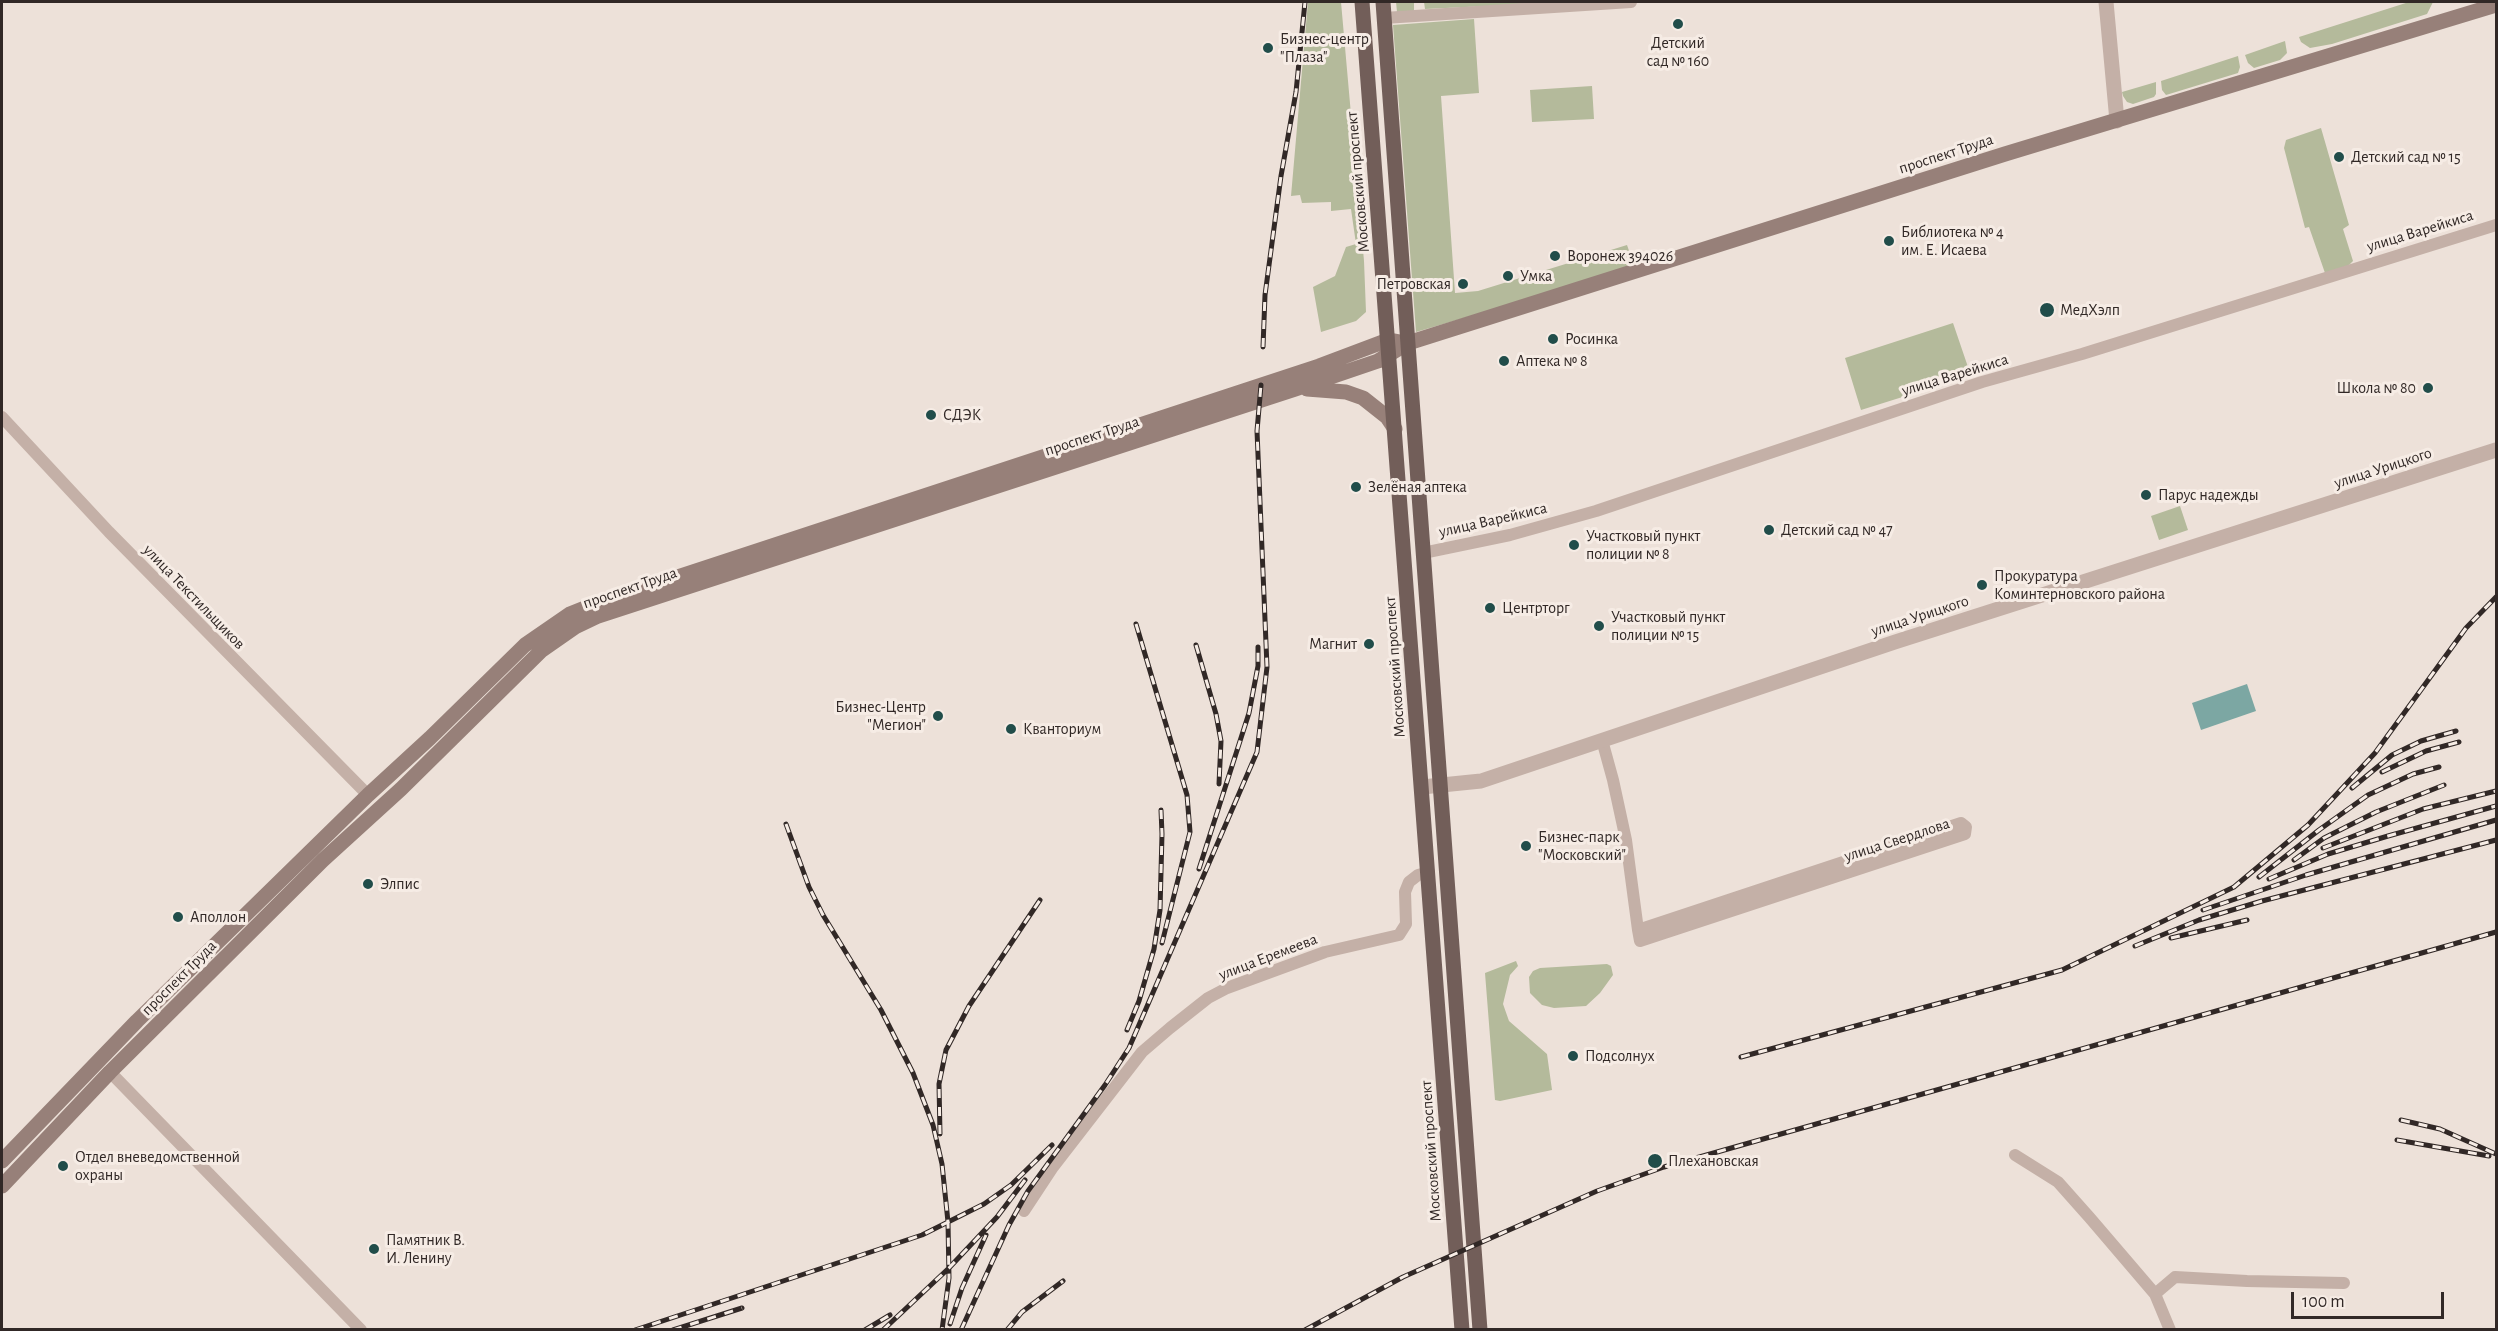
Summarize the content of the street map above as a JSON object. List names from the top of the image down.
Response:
{
  "streets": {
    "main road": ["проспект Труда", "Московский проспект"],
    "street": [
      "улица Варейкиса",
      "улица Урицкого",
      "улица Текстильщиков",
      "улица Свердлова",
      "улица Еремеева"
    ]
  },
  "crossings": [
    ["проспект Труда", "Московский проспект"],
    ["проспект Труда", "улица Текстильщиков"],
    ["Московский проспект", "улица Урицкого"],
    ["Московский проспект", "улица Еремеева"]
  ],
  "places": [
    "Детский сад № 160",
    "Бизнес-центр \"Плаза\"",
    "Детский сад № 15",
    "Библиотека № 4 им. Е. Исаева",
    "Воронеж 394026",
    "Умка",
    "Петровская",
    "МедХэлп",
    "Росинка",
    "Аптека № 8",
    "Школа № 80",
    "СДЭК",
    "Зелёная аптека",
    "Парус надежды",
    "Детский сад № 47",
    "Участковый пункт полиции № 8",
    "Прокуратура Коминтерновского района",
    "Центрторг",
    "Участковый пункт полиции № 15",
    "Магнит",
    "Бизнес-Центр \"Мегион\"",
    "Кванториум",
    "Бизнес-парк \"Московский\"",
    "Элпис",
    "Аполлон",
    "Подсолнух",
    "Плехановская",
    "Отдел вневедомственной охраны",
    "Памятник В. И. Ленину"
  ],
  "scale_bar": "100 m"
}
